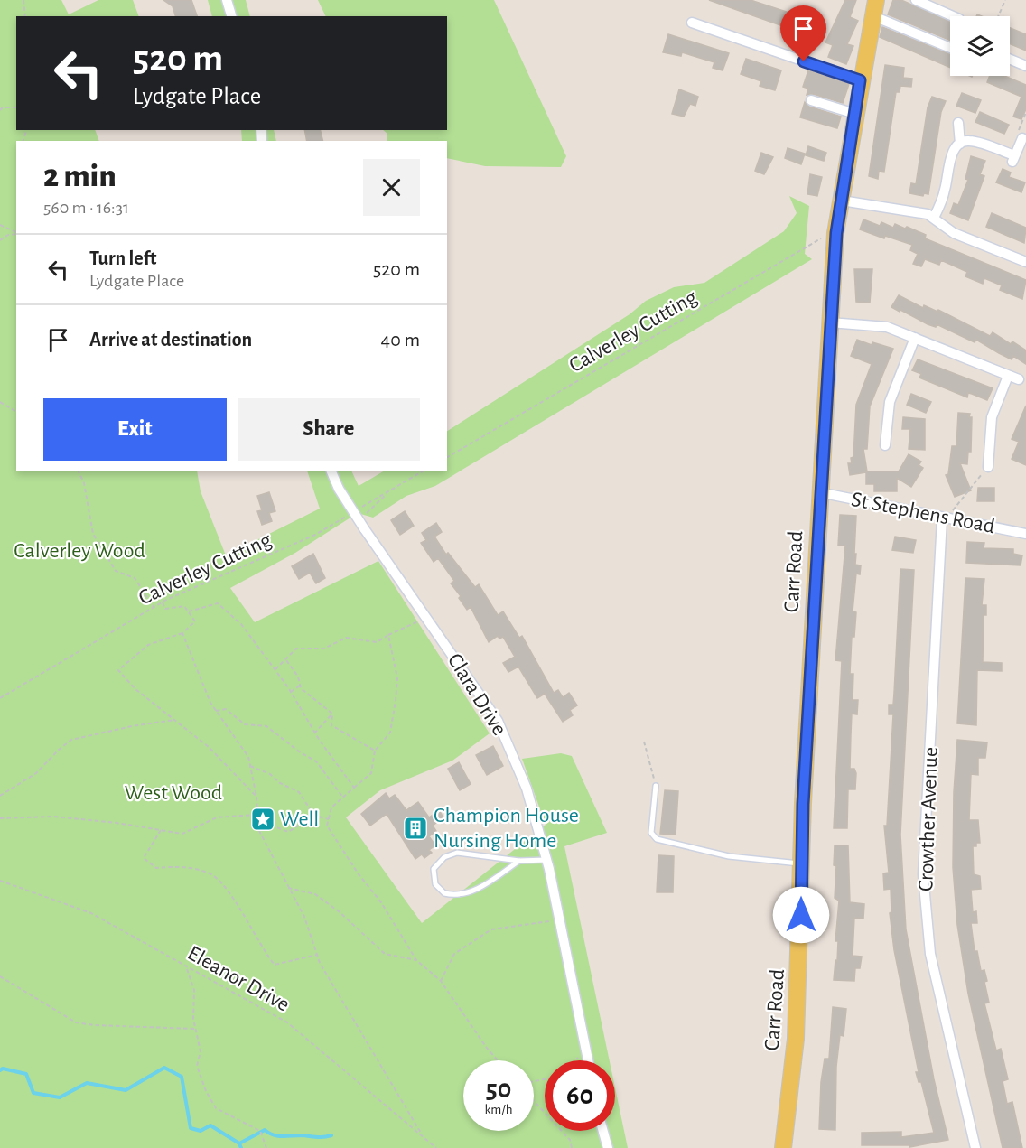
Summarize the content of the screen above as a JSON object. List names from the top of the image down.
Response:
{
  "streets": {
    "main road": ["Carr Road"],
    "street": ["St Stephens Road", "Clara Drive", "Crowther Avenue"],
    "path": ["Calverley Cutting", "Eleanor Drive"]
  },
  "crossings": [
    ["Calverley Cutting", "Carr Road"],
    ["St Stephens Road", "Carr Road"],
    ["St Stephens Road", "Crowther Avenue"]
  ],
  "parks": ["Calverley Wood", "West Wood"],
  "places": {
    "place": ["Well"],
    "building": ["Champion House Nursing Home"]
  },
  "page": {
    "turn": ["520 m", "Lydgate Place"],
    "heading": ["2 min", "560 m · 16:31"],
    "list": [
      {
        "name": "Turn left",
        "note": "Lydgate Place",
        "value": "520 m"
      },
      {
        "name": "Arrive at destination",
        "value": "40 m"
      }
    ],
    "buttons": ["Exit", "Share"],
    "speed": "50 km/h",
    "limit": "60"
  }
}
